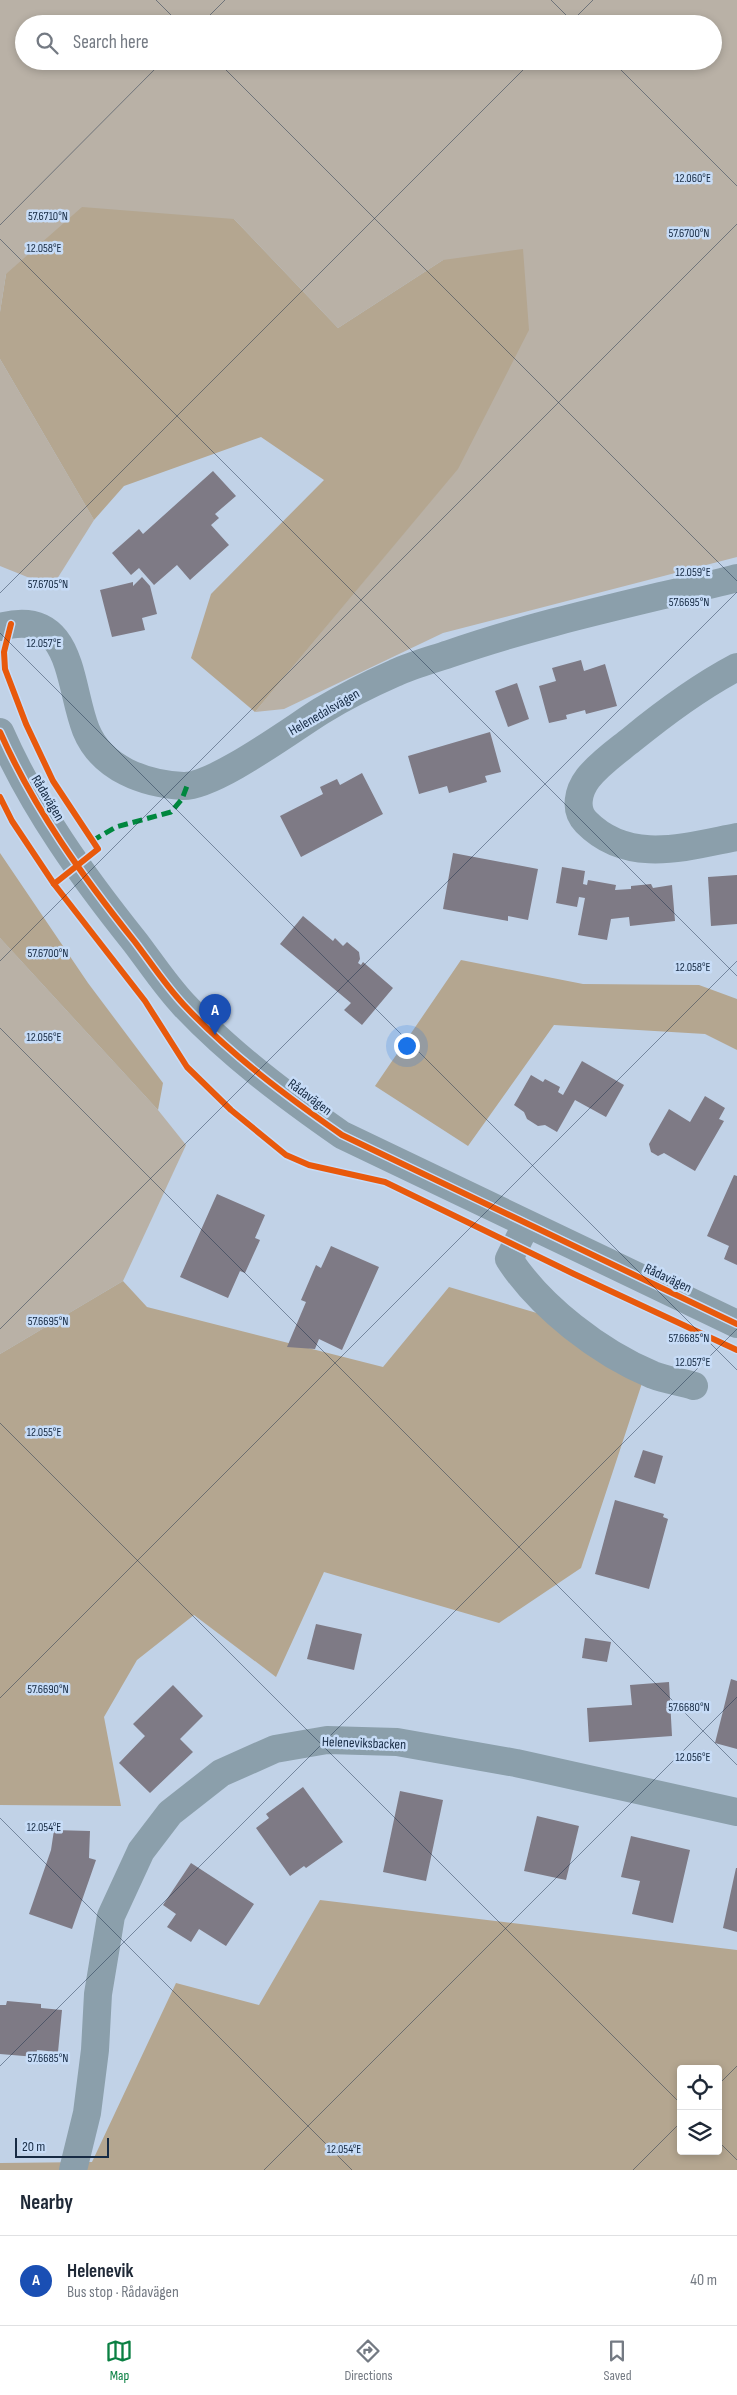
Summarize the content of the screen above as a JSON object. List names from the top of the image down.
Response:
{
  "streets": {
    "street": ["Helenedalsvägen", "Rådavägen", "Heleneviksbacken"]
  },
  "scale_bar": "20 m",
  "page": {
    "search": "Search here",
    "pins": "A",
    "scale": "20 m",
    "heading": "Nearby",
    "list": [
      {
        "mark": "A",
        "name": "Helenevik",
        "note": "Bus stop · Rådavägen",
        "value": "40 m"
      }
    ],
    "nav": ["Map", "Directions", "Saved"]
  },
  "coordinates": [
    "12.060°E",
    "57.6710°N",
    "57.6700°N",
    "12.058°E",
    "12.059°E",
    "57.6705°N",
    "57.6695°N",
    "12.057°E",
    "12.056°E",
    "57.6685°N",
    "12.055°E",
    "57.6690°N",
    "57.6680°N",
    "12.054°E"
  ]
}
